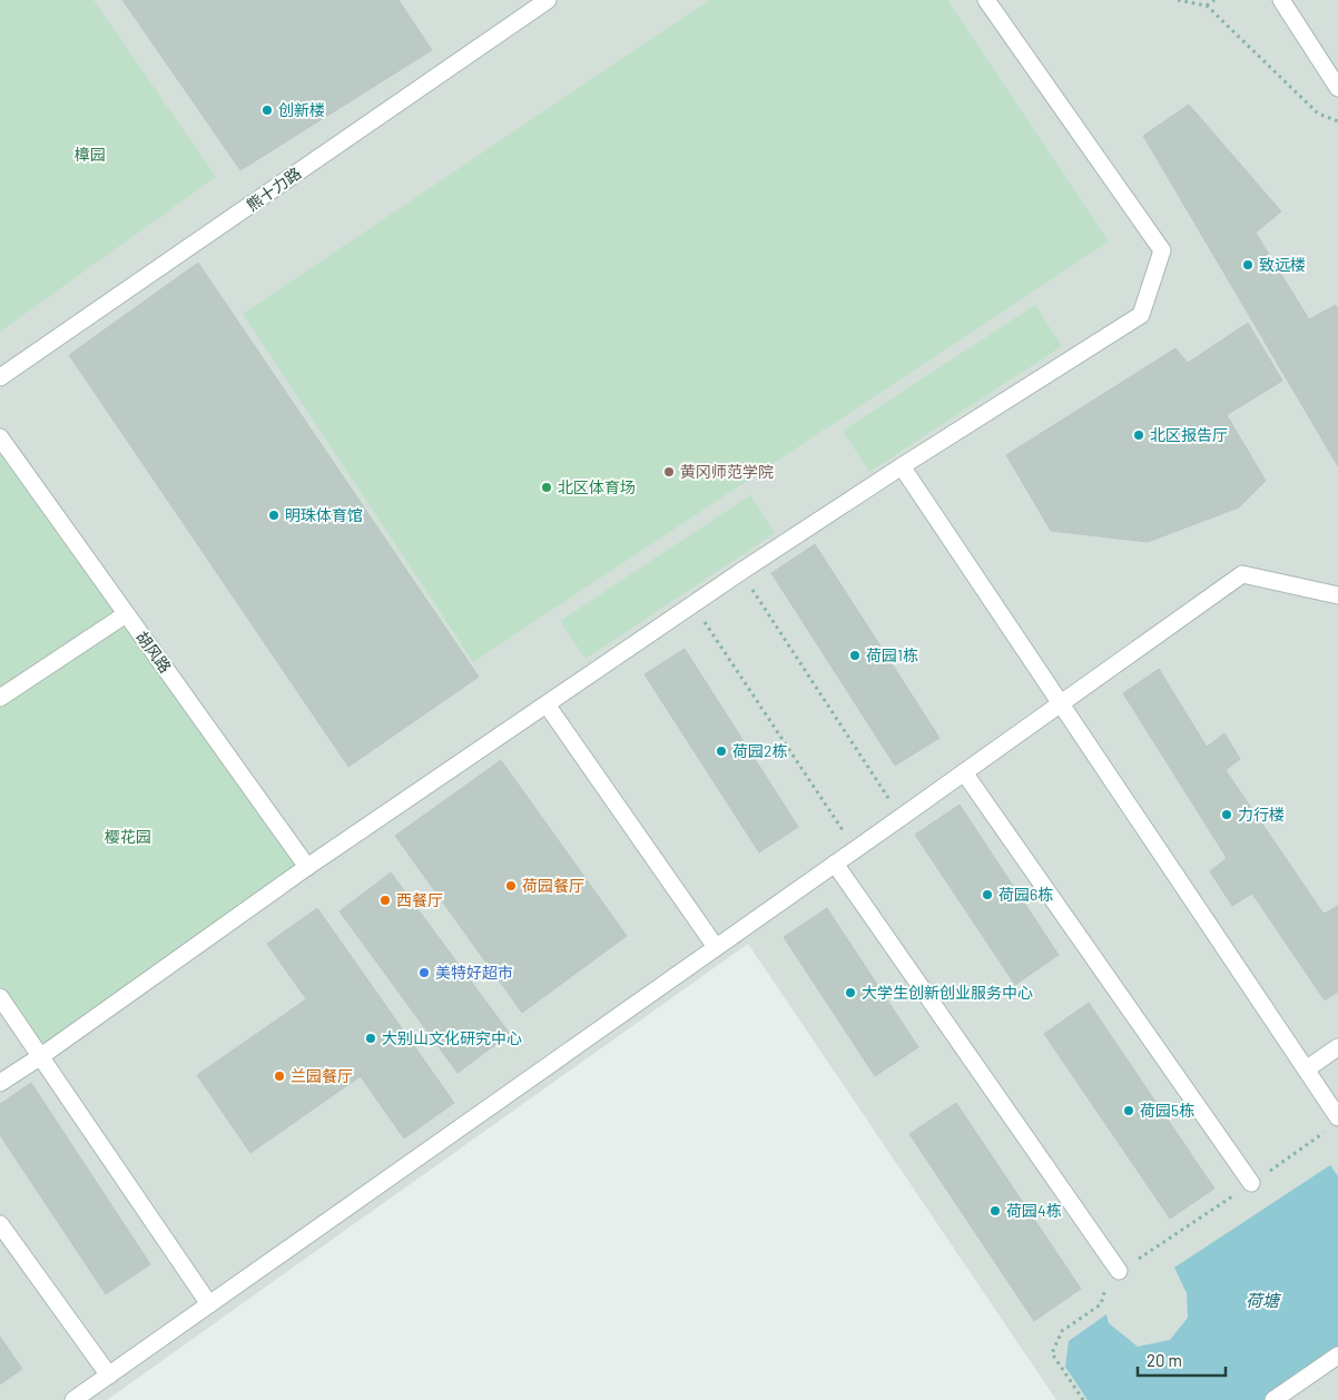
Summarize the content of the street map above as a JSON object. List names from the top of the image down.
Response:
{
  "streets": {
    "street": ["熊十力路", "胡风路"]
  },
  "water": ["荷塘"],
  "parks": ["樟园", "樱花园"],
  "places": [
    "创新楼",
    "致远楼",
    "北区报告厅",
    "黄冈师范学院",
    "北区体育场",
    "明珠体育馆",
    "荷园1栋",
    "荷园2栋",
    "力行楼",
    "荷园餐厅",
    "荷园6栋",
    "西餐厅",
    "美特好超市",
    "大学生创新创业服务中心",
    "大别山文化研究中心",
    "兰园餐厅",
    "荷园5栋",
    "荷园4栋"
  ],
  "scale_bar": "20 m"
}
